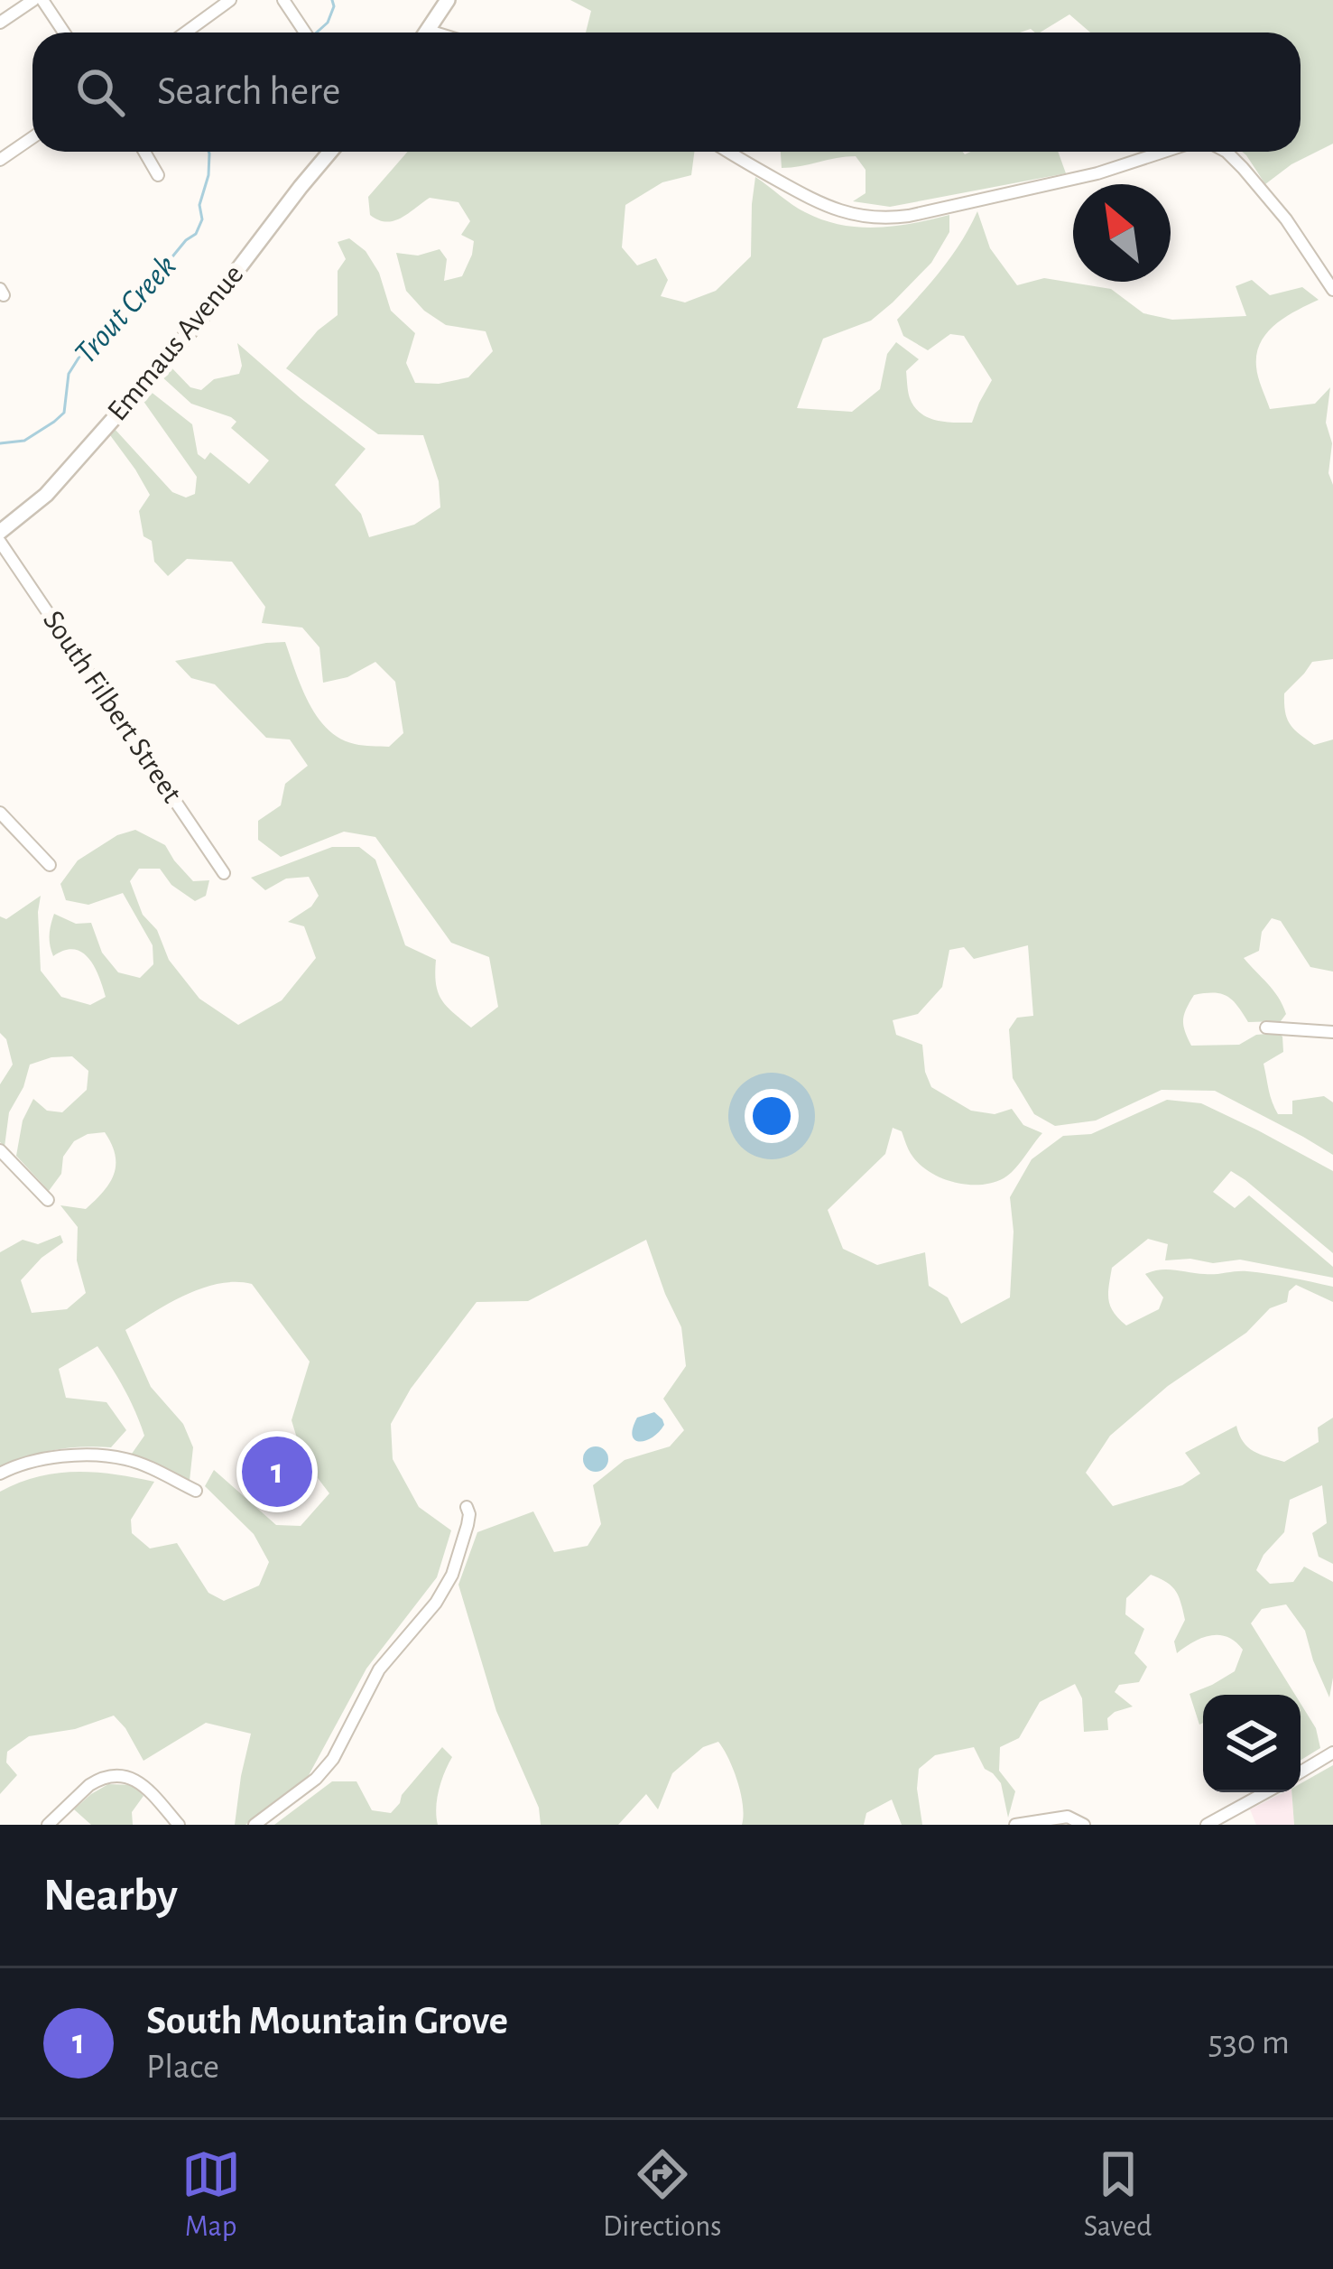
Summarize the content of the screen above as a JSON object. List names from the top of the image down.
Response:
{
  "streets": {
    "main road": ["Emmaus Avenue"],
    "street": ["South Filbert Street"]
  },
  "water": ["Trout Creek"],
  "north": "top left",
  "page": {
    "search": "Search here",
    "pins": "1",
    "heading": "Nearby",
    "list": [
      {
        "mark": "1",
        "name": "South Mountain Grove",
        "note": "Place",
        "value": "530 m"
      }
    ],
    "nav": ["Map", "Directions", "Saved"]
  }
}
